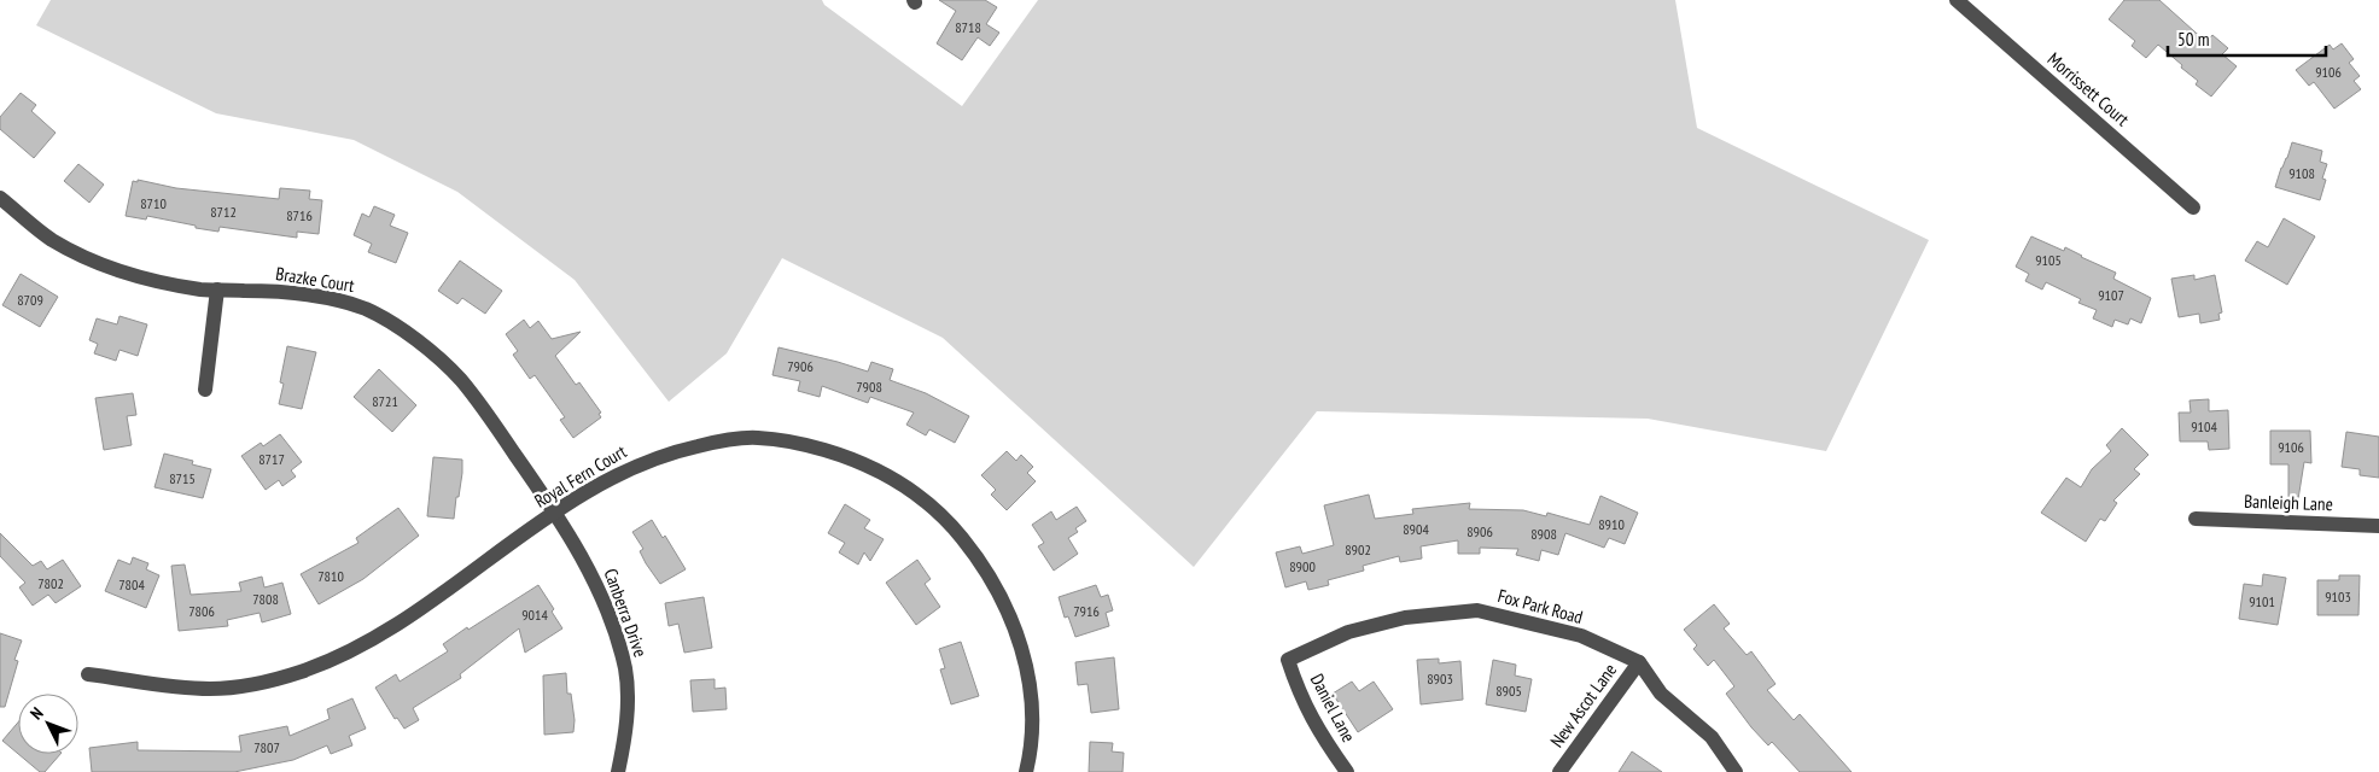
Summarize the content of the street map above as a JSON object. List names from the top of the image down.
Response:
{
  "streets": {
    "street": [
      "Morrissett Court",
      "Brazke Court",
      "Royal Fern Court",
      "Banleigh Lane",
      "Fox Park Road",
      "Canberra Drive",
      "New Ascot Lane",
      "Daniel Lane"
    ]
  },
  "crossings": [
    ["Brazke Court", "Royal Fern Court"],
    ["Brazke Court", "Canberra Drive"],
    ["Royal Fern Court", "Canberra Drive"],
    ["Fox Park Road", "New Ascot Lane"],
    ["Fox Park Road", "Daniel Lane"]
  ],
  "house_numbers": [
    "8718",
    "9106",
    "9108",
    "8710",
    "8712",
    "8716",
    "9105",
    "9107",
    "8709",
    "7906",
    "7908",
    "8721",
    "9104",
    "9106",
    "8717",
    "8715",
    "8910",
    "8904",
    "8906",
    "8908",
    "8902",
    "8900",
    "7810",
    "7802",
    "7804",
    "9103",
    "7808",
    "9101",
    "7806",
    "7916",
    "9014",
    "8903",
    "8905",
    "7807"
  ],
  "scale_bar": "50 m",
  "north": "top left"
}
